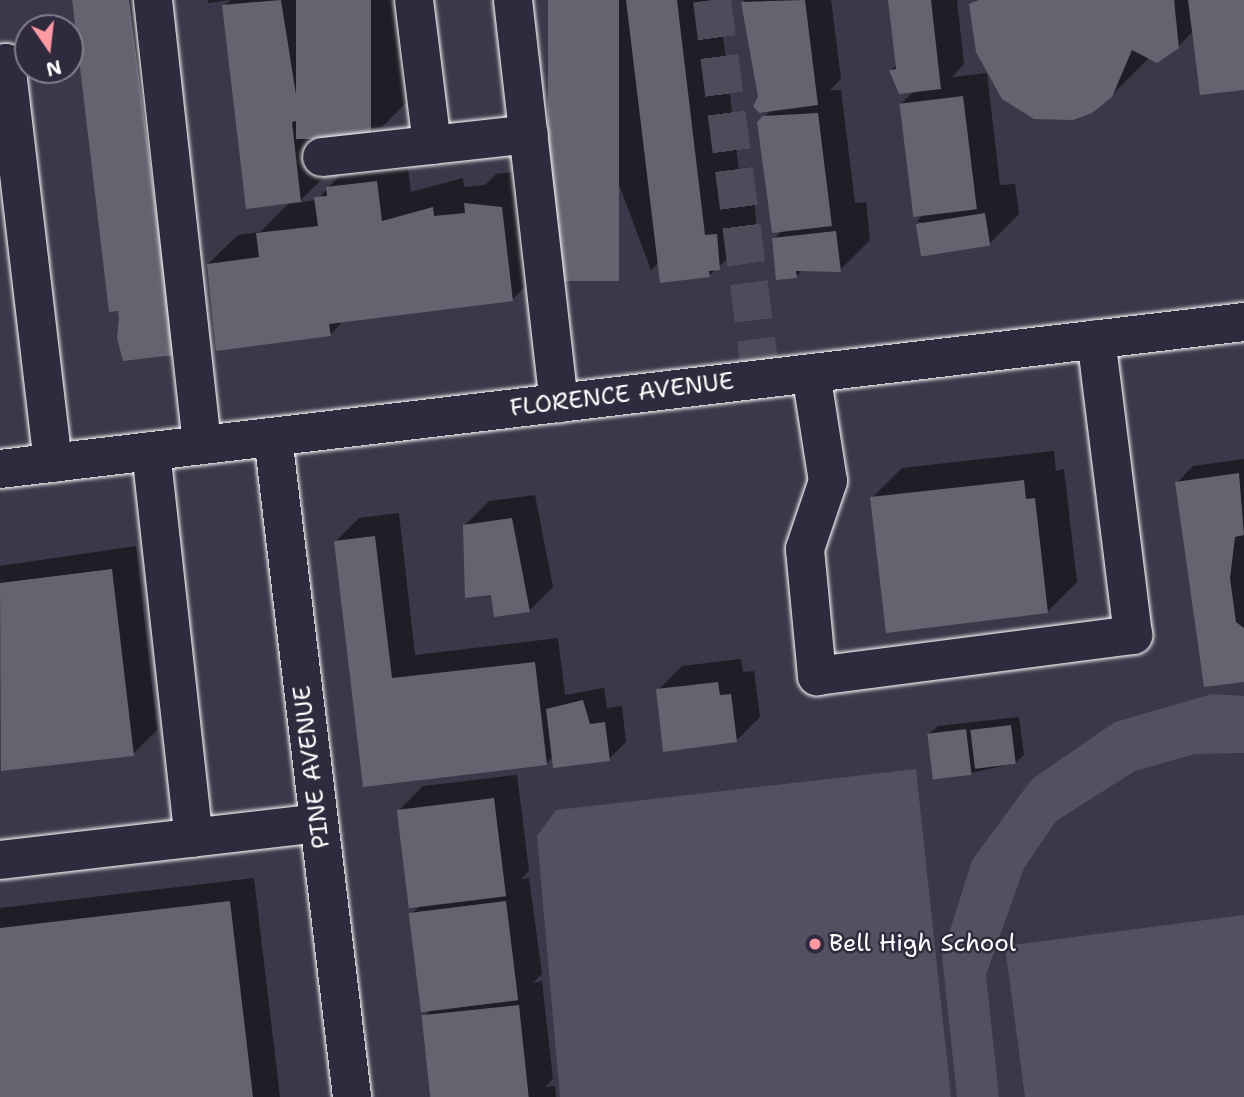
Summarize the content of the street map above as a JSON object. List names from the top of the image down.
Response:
{
  "streets": {
    "main road": ["FLORENCE AVENUE", "PINE AVENUE"]
  },
  "crossings": [
    ["FLORENCE AVENUE", "PINE AVENUE"]
  ],
  "places": ["Bell High School"],
  "north": "bottom"
}
